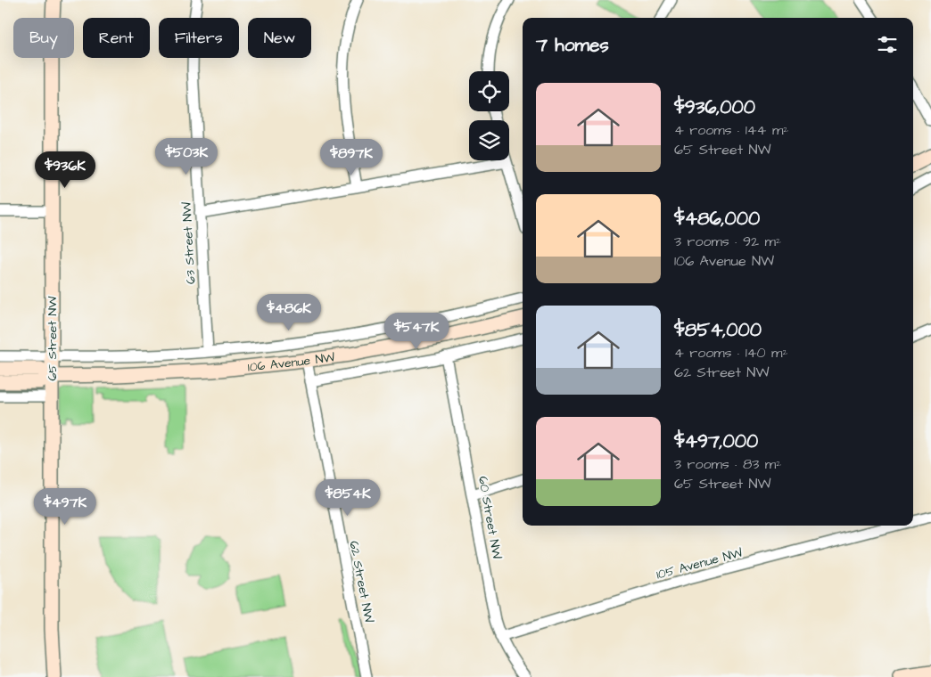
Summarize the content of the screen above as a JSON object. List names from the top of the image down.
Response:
{
  "streets": {
    "street": [
      "63 Street NW",
      "65 Street NW",
      "106 Avenue NW",
      "60 Street NW",
      "105 Avenue NW",
      "62 Street NW"
    ]
  },
  "crossings": [
    ["63 Street NW", "106 Avenue NW"],
    ["65 Street NW", "106 Avenue NW"],
    ["106 Avenue NW", "60 Street NW"],
    ["106 Avenue NW", "62 Street NW"],
    ["60 Street NW", "105 Avenue NW"]
  ],
  "page": {
    "chip": [
      "Buy",
      "Rent",
      "Filters",
      "New"
    ],
    "heading": "7 homes",
    "list": [
      {
        "name": "$936,000",
        "note": "4 rooms · 144 m² · 65 Street NW"
      },
      {
        "name": "$486,000",
        "note": "3 rooms · 92 m² · 106 Avenue NW"
      },
      {
        "name": "$854,000",
        "note": "4 rooms · 140 m² · 62 Street NW"
      },
      {
        "name": "$497,000",
        "note": "3 rooms · 83 m² · 65 Street NW"
      }
    ],
    "price": [
      "$503K",
      "$897K",
      "$936K",
      "$486K",
      "$547K",
      "$854K",
      "$497K"
    ]
  }
}
